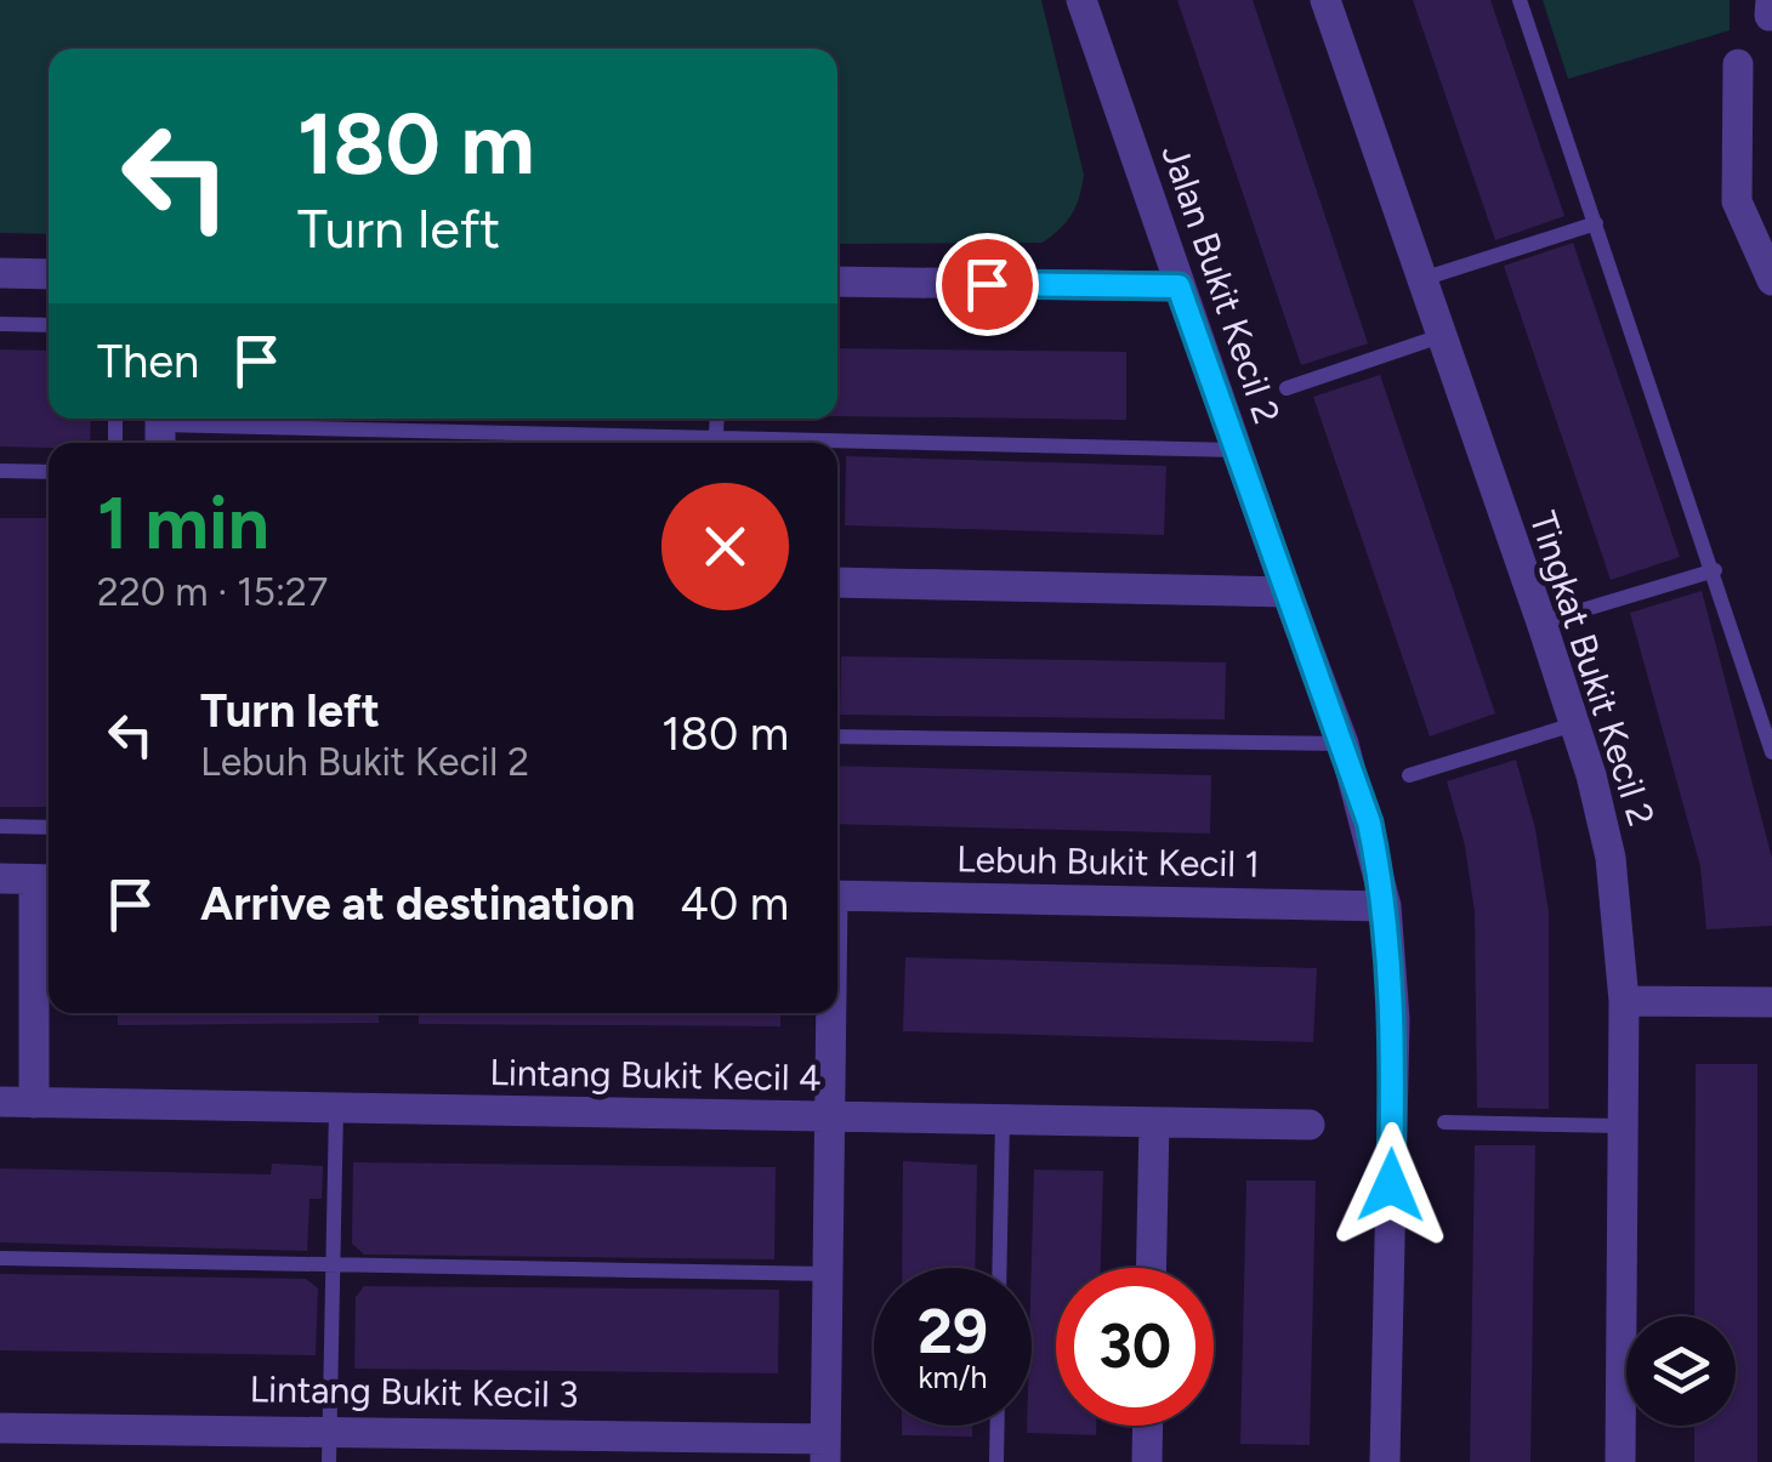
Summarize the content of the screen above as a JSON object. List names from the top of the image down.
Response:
{
  "streets": {
    "street": [
      "Jalan Bukit Kecil 2",
      "Tingkat Bukit Kecil 2",
      "Lebuh Bukit Kecil 1",
      "Lintang Bukit Kecil 4",
      "Lintang Bukit Kecil 3"
    ]
  },
  "crossings": [
    ["Jalan Bukit Kecil 2", "Lebuh Bukit Kecil 1"]
  ],
  "page": {
    "turn": ["180 m", "Turn left"],
    "then": "Then",
    "heading": ["1 min", "220 m · 15:27"],
    "list": [
      {
        "name": "Turn left",
        "note": "Lebuh Bukit Kecil 2",
        "value": "180 m"
      },
      {
        "name": "Arrive at destination",
        "value": "40 m"
      }
    ],
    "speed": "29 km/h",
    "limit": "30"
  }
}
